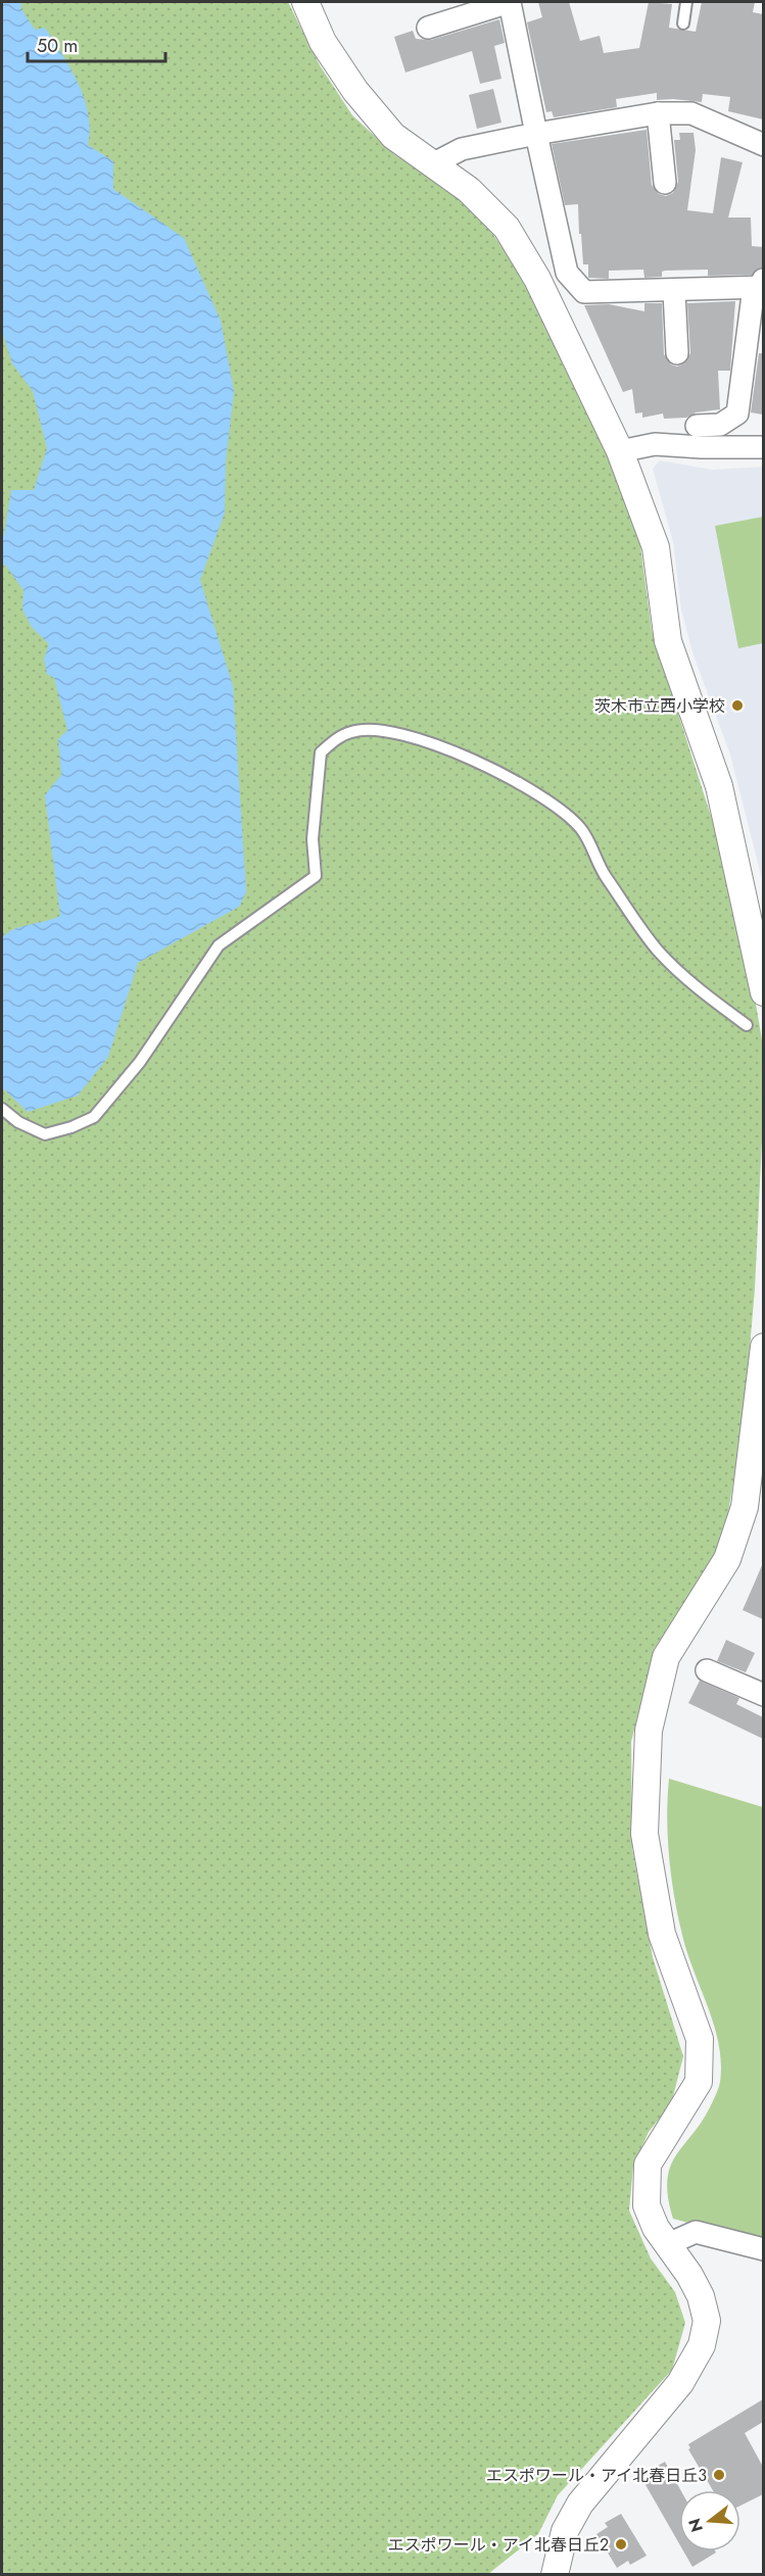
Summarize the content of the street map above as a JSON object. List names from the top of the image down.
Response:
{
  "places": ["茨木市立西小学校", "エスポワール・アイ北春日丘3", "エスポワール・アイ北春日丘2"],
  "scale_bar": "50 m",
  "north": "left"
}
